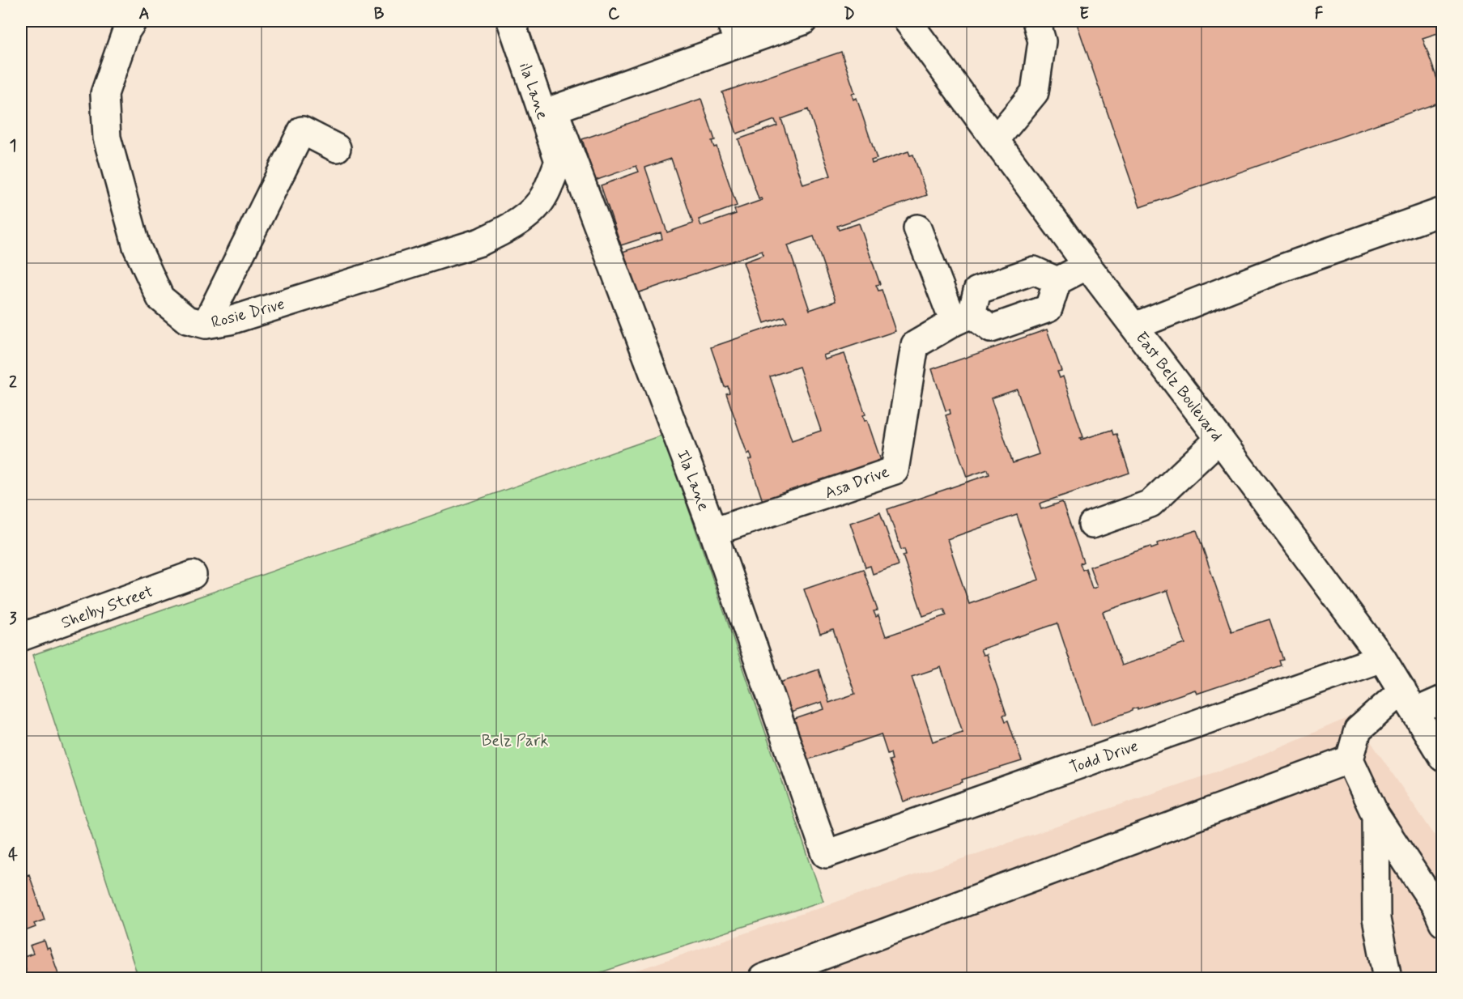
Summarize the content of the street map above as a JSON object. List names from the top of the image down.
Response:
{
  "streets": {
    "street": [
      "ila Lane",
      "Rosie Drive",
      "East Belz Boulevard",
      "Ila Lane",
      "Asa Drive",
      "Shelby Street",
      "Todd Drive"
    ]
  },
  "crossings": [
    ["ila Lane", "Rosie Drive"],
    ["East Belz Boulevard", "Todd Drive"],
    ["Ila Lane", "Asa Drive"],
    ["Ila Lane", "Todd Drive"]
  ],
  "parks": ["Belz Park"],
  "grid": {
    "columns": [
      "A",
      "B",
      "C",
      "D",
      "E",
      "F"
    ],
    "rows": [
      "1",
      "2",
      "3",
      "4"
    ]
  }
}
